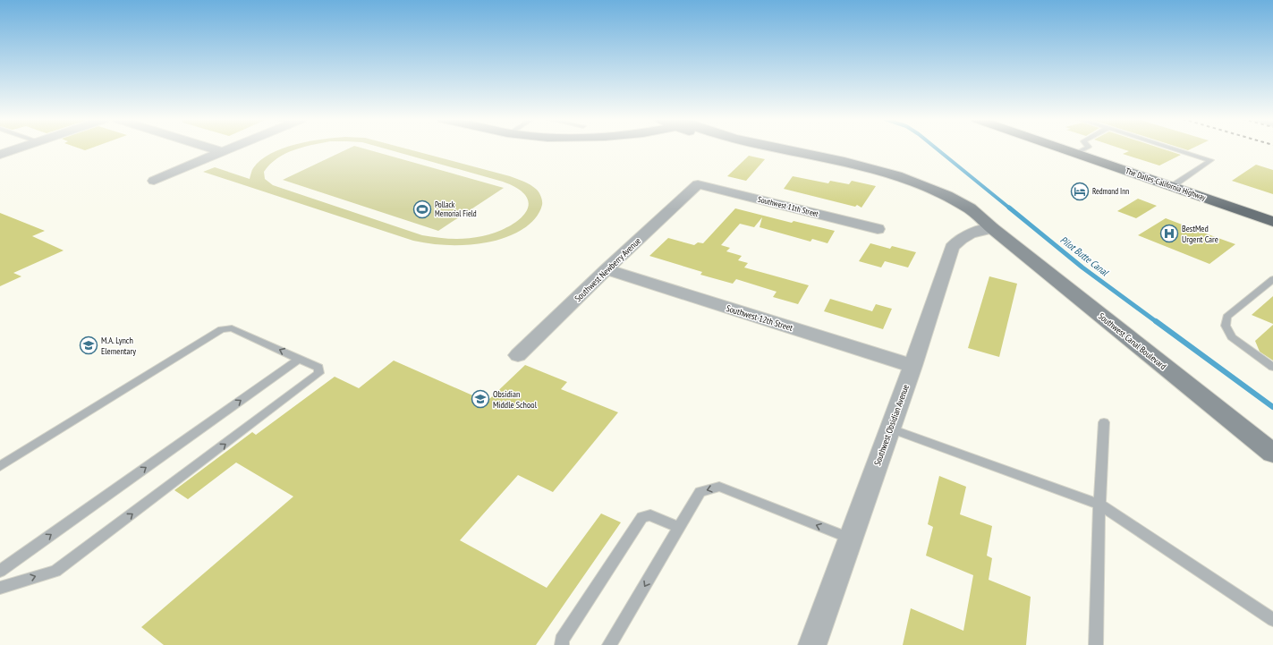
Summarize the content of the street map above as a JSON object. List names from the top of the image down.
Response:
{
  "streets": {
    "highway": ["The Dalles-California Highway"],
    "main road": ["Southwest Canal Boulevard"],
    "street": [
      "Southwest 11th Street",
      "Southwest Newberry Avenue",
      "Southwest 12th Street",
      "Southwest Obsidian Avenue"
    ]
  },
  "crossings": [
    ["Southwest 11th Street", "Southwest Newberry Avenue"],
    ["Southwest Newberry Avenue", "Southwest 12th Street"],
    ["Southwest 12th Street", "Southwest Obsidian Avenue"],
    ["Southwest Canal Boulevard", "Southwest Obsidian Avenue"]
  ],
  "water": ["Pilot Butte Canal"],
  "places": {
    "hotel": ["Redmond Inn"],
    "sports": ["Pollack Memorial Field"],
    "hospital": ["BestMed Urgent Care"],
    "school or university": ["M.A. Lynch Elementary", "Obsidian Middle School"]
  }
}
